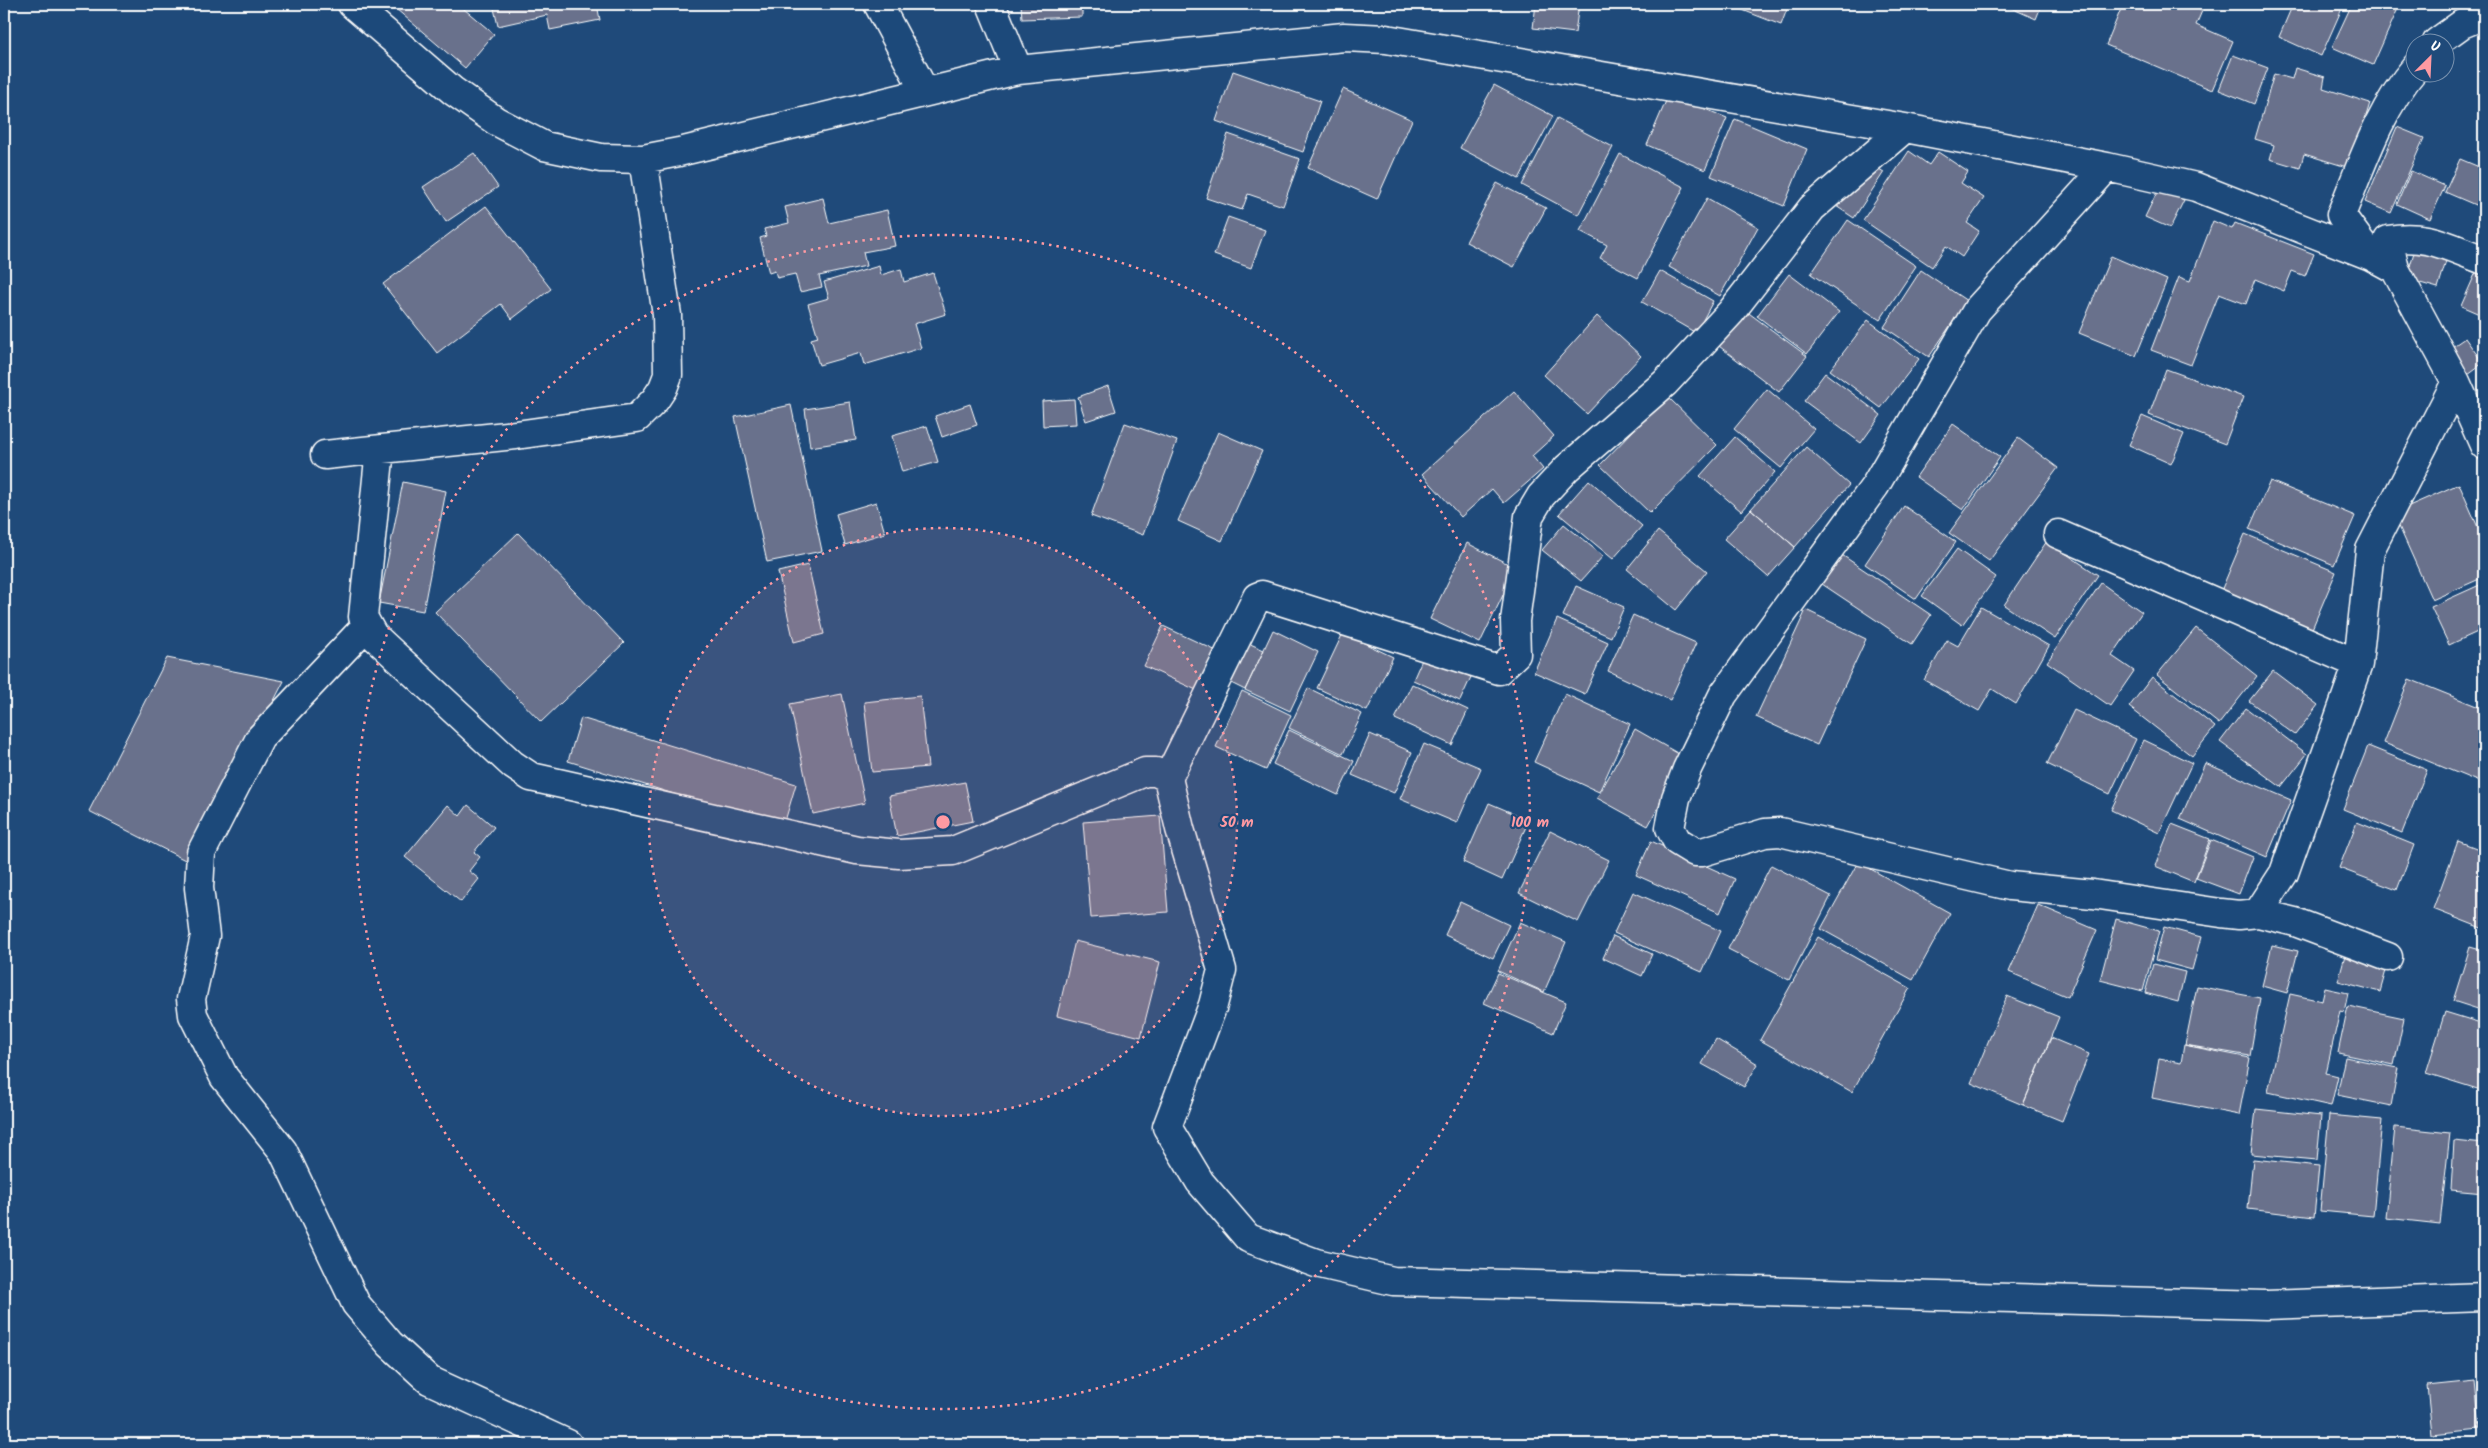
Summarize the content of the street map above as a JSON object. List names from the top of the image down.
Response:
{
  "north": "top right",
  "rings": ["50 m", "100 m"]
}
